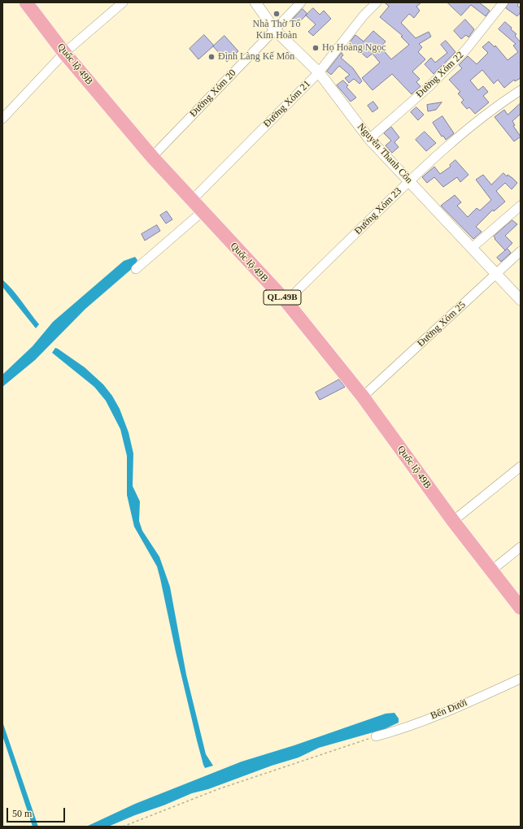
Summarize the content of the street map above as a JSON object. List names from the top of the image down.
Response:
{
  "streets": {
    "main road": ["Quốc lộ 49B", "QL.49B"],
    "street": [
      "Đường Xóm 22",
      "Đường Xóm 20",
      "Đường Xóm 21",
      "Nguyễn Thanh Côn",
      "Đường Xóm 23",
      "Đường Xóm 25",
      "Bến Đưới"
    ]
  },
  "crossings": [
    ["Quốc lộ 49B", "Đường Xóm 20"],
    ["Quốc lộ 49B", "Đường Xóm 21"],
    ["Quốc lộ 49B", "Đường Xóm 23"],
    ["Quốc lộ 49B", "Đường Xóm 25"],
    ["Đường Xóm 22", "Nguyễn Thanh Côn"],
    ["Đường Xóm 20", "Nguyễn Thanh Côn"],
    ["Đường Xóm 21", "Nguyễn Thanh Côn"],
    ["Nguyễn Thanh Côn", "Đường Xóm 23"],
    ["Nguyễn Thanh Côn", "Đường Xóm 25"]
  ],
  "places": ["Nhà Thờ Tổ Kim Hoàn", "Họ Hoàng Ngọc", "Đình Làng Kế Môn"],
  "scale_bar": "50 m"
}
